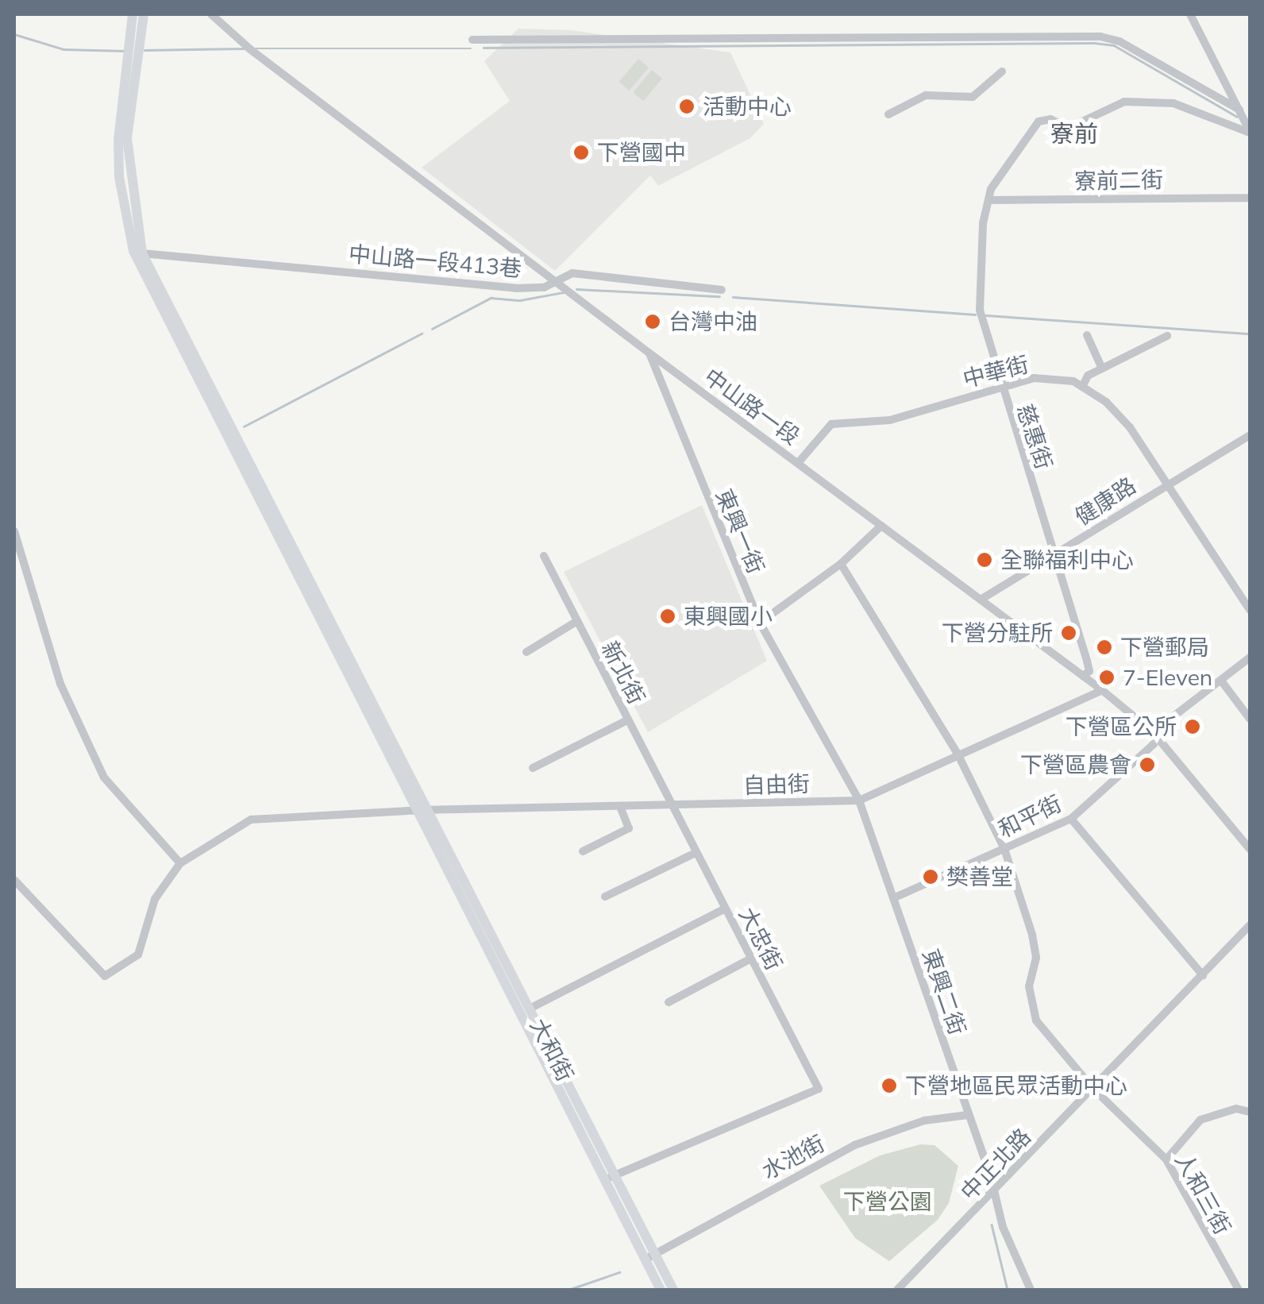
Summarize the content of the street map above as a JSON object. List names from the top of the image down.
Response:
{
  "streets": {
    "main road": ["大和街"],
    "street": [
      "寮前二街",
      "中山路一段413巷",
      "中華街",
      "中山路一段",
      "慈惠街",
      "健康路",
      "東興一街",
      "新北街",
      "自由街",
      "和平街",
      "大忠街",
      "東興二街",
      "水池街",
      "中正北路",
      "人和三街"
    ]
  },
  "crossings": [
    ["寮前二街", "慈惠街"],
    ["中山路一段413巷", "中山路一段"],
    ["中華街", "中山路一段"],
    ["中華街", "慈惠街"],
    ["中華街", "健康路"],
    ["中山路一段", "慈惠街"],
    ["中山路一段", "健康路"],
    ["中山路一段", "東興一街"],
    ["中山路一段", "自由街"],
    ["中山路一段", "和平街"],
    ["慈惠街", "健康路"],
    ["東興一街", "自由街"],
    ["東興一街", "東興二街"],
    ["新北街", "自由街"],
    ["新北街", "大忠街"],
    ["自由街", "大忠街"],
    ["自由街", "東興二街"],
    ["自由街", "大和街"],
    ["自由街", "人和三街"],
    ["和平街", "東興二街"],
    ["和平街", "人和三街"],
    ["大忠街", "大和街"],
    ["東興二街", "水池街"],
    ["東興二街", "中正北路"],
    ["大和街", "水池街"],
    ["中正北路", "人和三街"]
  ],
  "districts": ["寮前"],
  "parks": ["下營公園"],
  "places": [
    "活動中心",
    "下營國中",
    "台灣中油",
    "全聯福利中心",
    "東興國小",
    "下營分駐所",
    "下營郵局",
    "7-Eleven",
    "下營區公所",
    "下營區農會",
    "樊善堂",
    "下營地區民眾活動中心"
  ]
}
